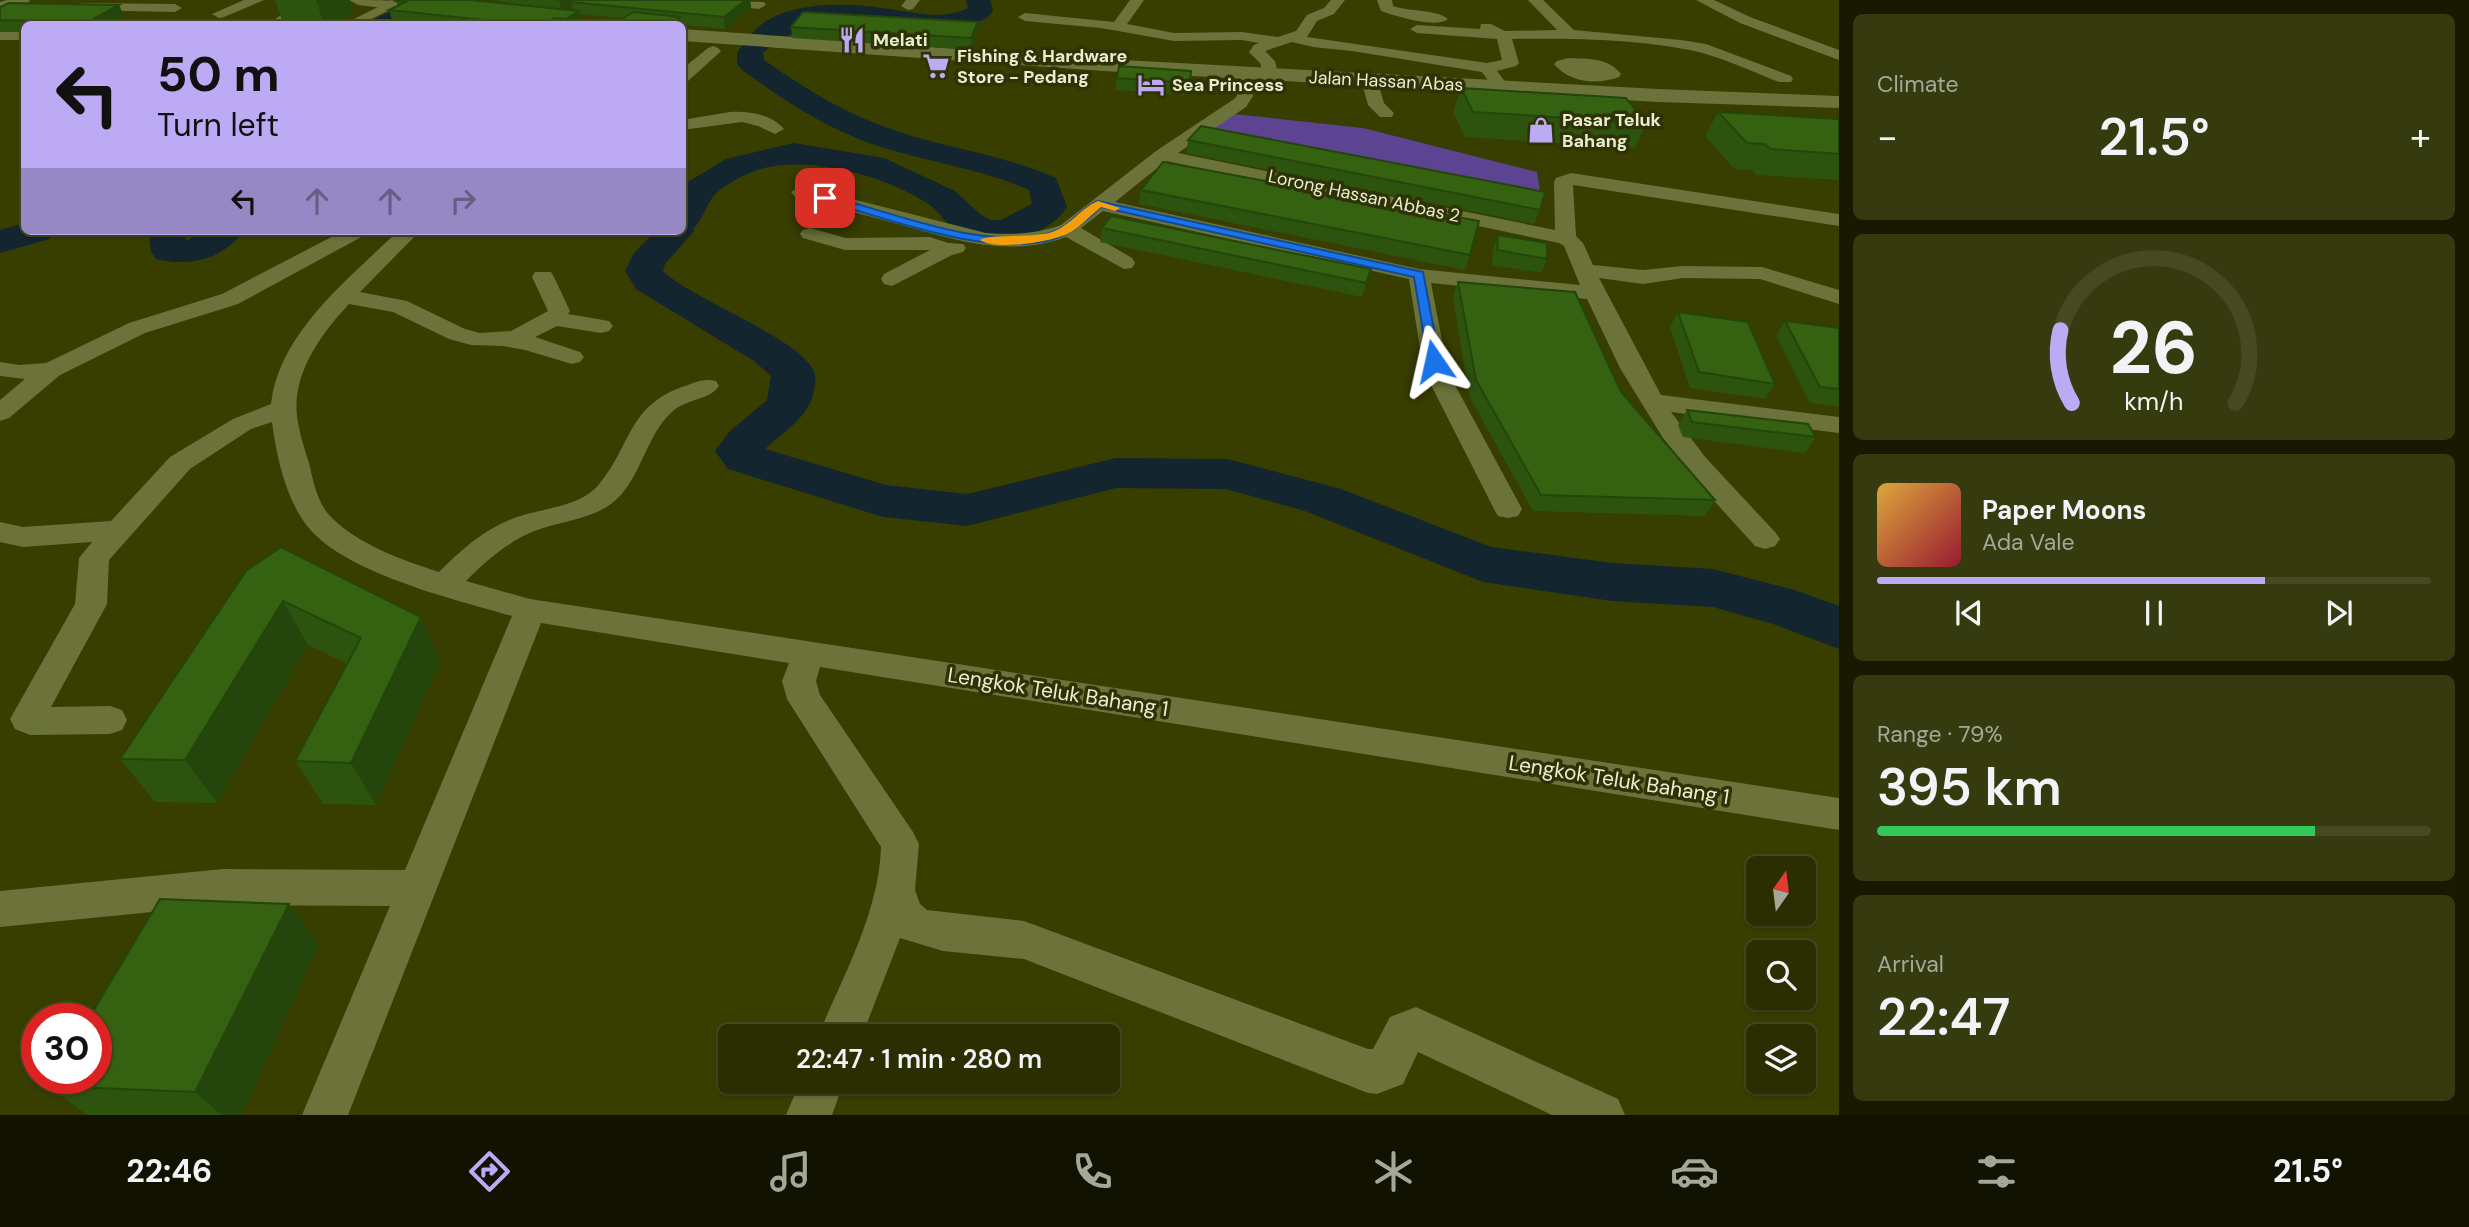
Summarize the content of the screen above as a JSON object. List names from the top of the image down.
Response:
{
  "streets": {
    "main road": ["Jalan Hassan Abas"],
    "street": ["Lorong Hassan Abbas 2", "Lengkok Teluk Bahang 1"]
  },
  "places": {
    "restaurant": ["Melati"],
    "supermarket": ["Fishing & Hardware Store - Pedang"],
    "hotel": ["Sea Princess"],
    "shop": ["Pasar Teluk Bahang"]
  },
  "north": "top",
  "page": {
    "tile": [
      "Climate",
      ["Range · 79%", "395 km"],
      ["Arrival", "22:47"]
    ],
    "turn": ["50 m", "Turn left"],
    "heat": ["−", "21.5°", "+"],
    "song": ["Paper Moons", "Ada Vale"],
    "limit": "30",
    "trip": "22:47 · 1 min · 280 m",
    "tabs": ["22:46", "21.5°"],
    "gauge": ["26", "km/h"]
  }
}
